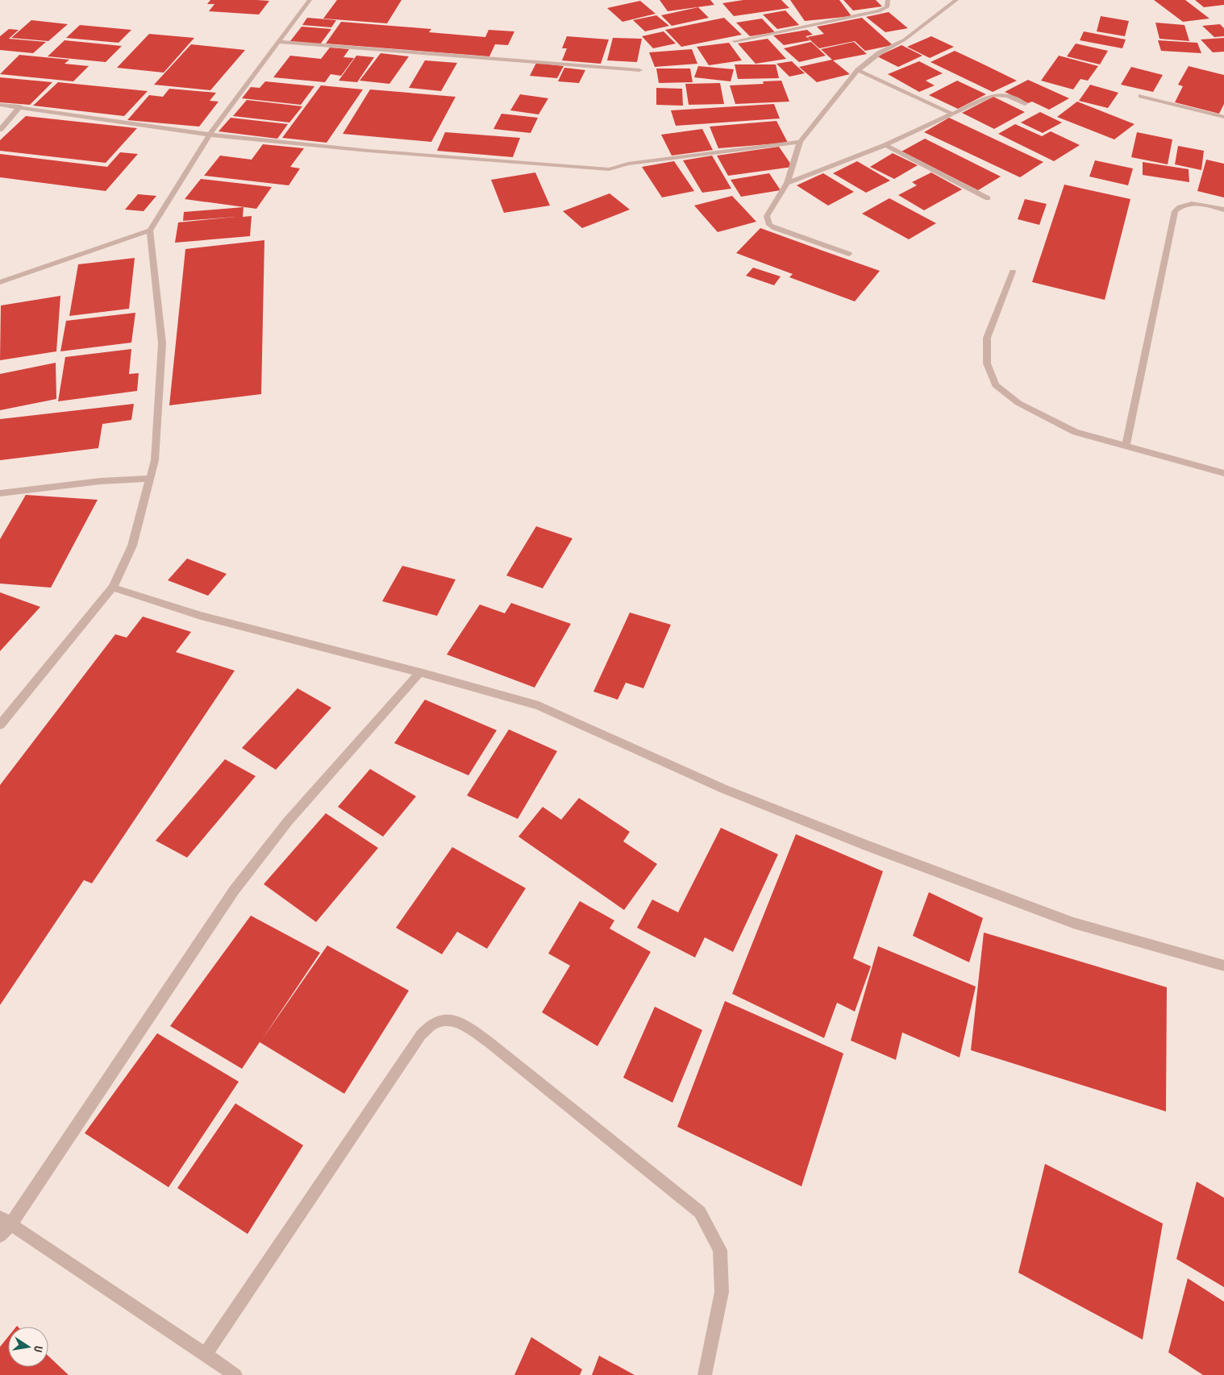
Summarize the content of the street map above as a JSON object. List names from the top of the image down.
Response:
{
  "north": "right"
}
